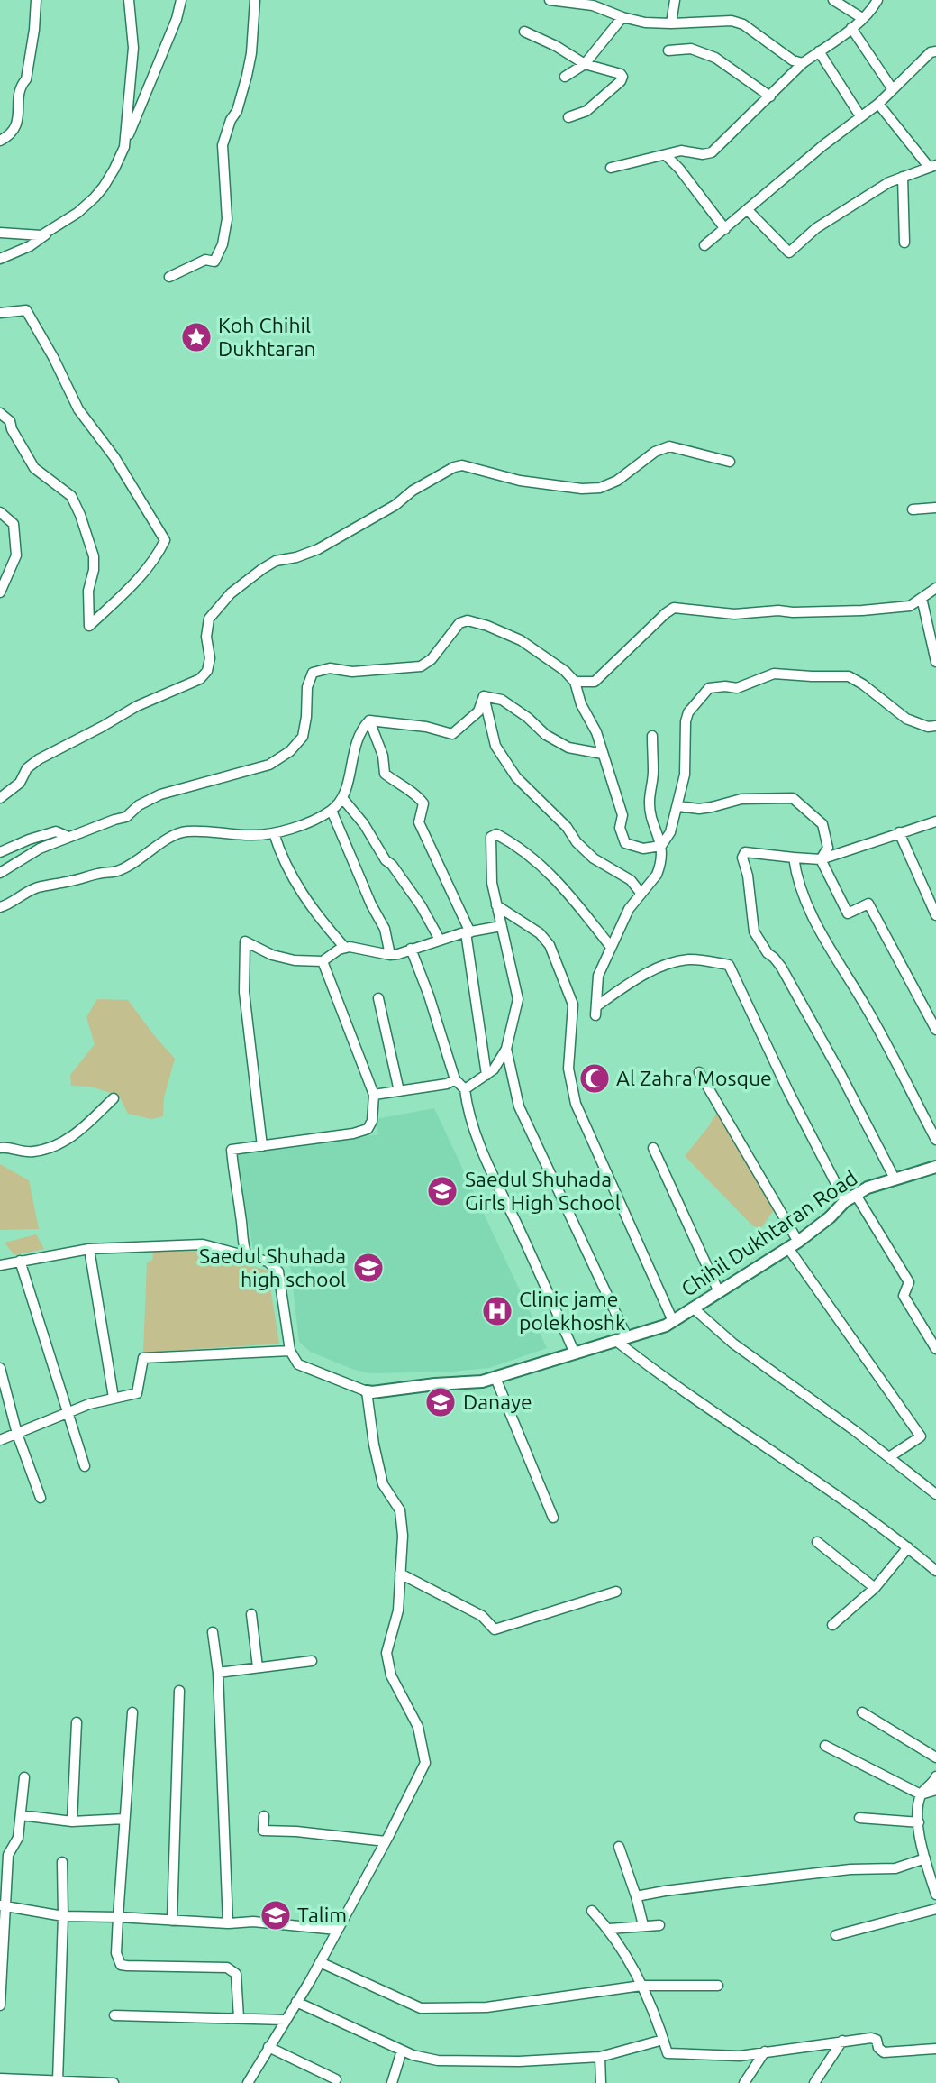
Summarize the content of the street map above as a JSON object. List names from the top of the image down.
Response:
{
  "streets": {
    "street": ["Chihil Dukhtaran Road"]
  },
  "places": {
    "place": ["Koh Chihil Dukhtaran"],
    "mosque": ["Al Zahra Mosque"],
    "school or university": [
      "Saedul Shuhada Girls High School",
      "Saedul Shuhada high school",
      "Danaye",
      "Talim"
    ],
    "hospital": ["Clinic jame polekhoshk"]
  }
}
